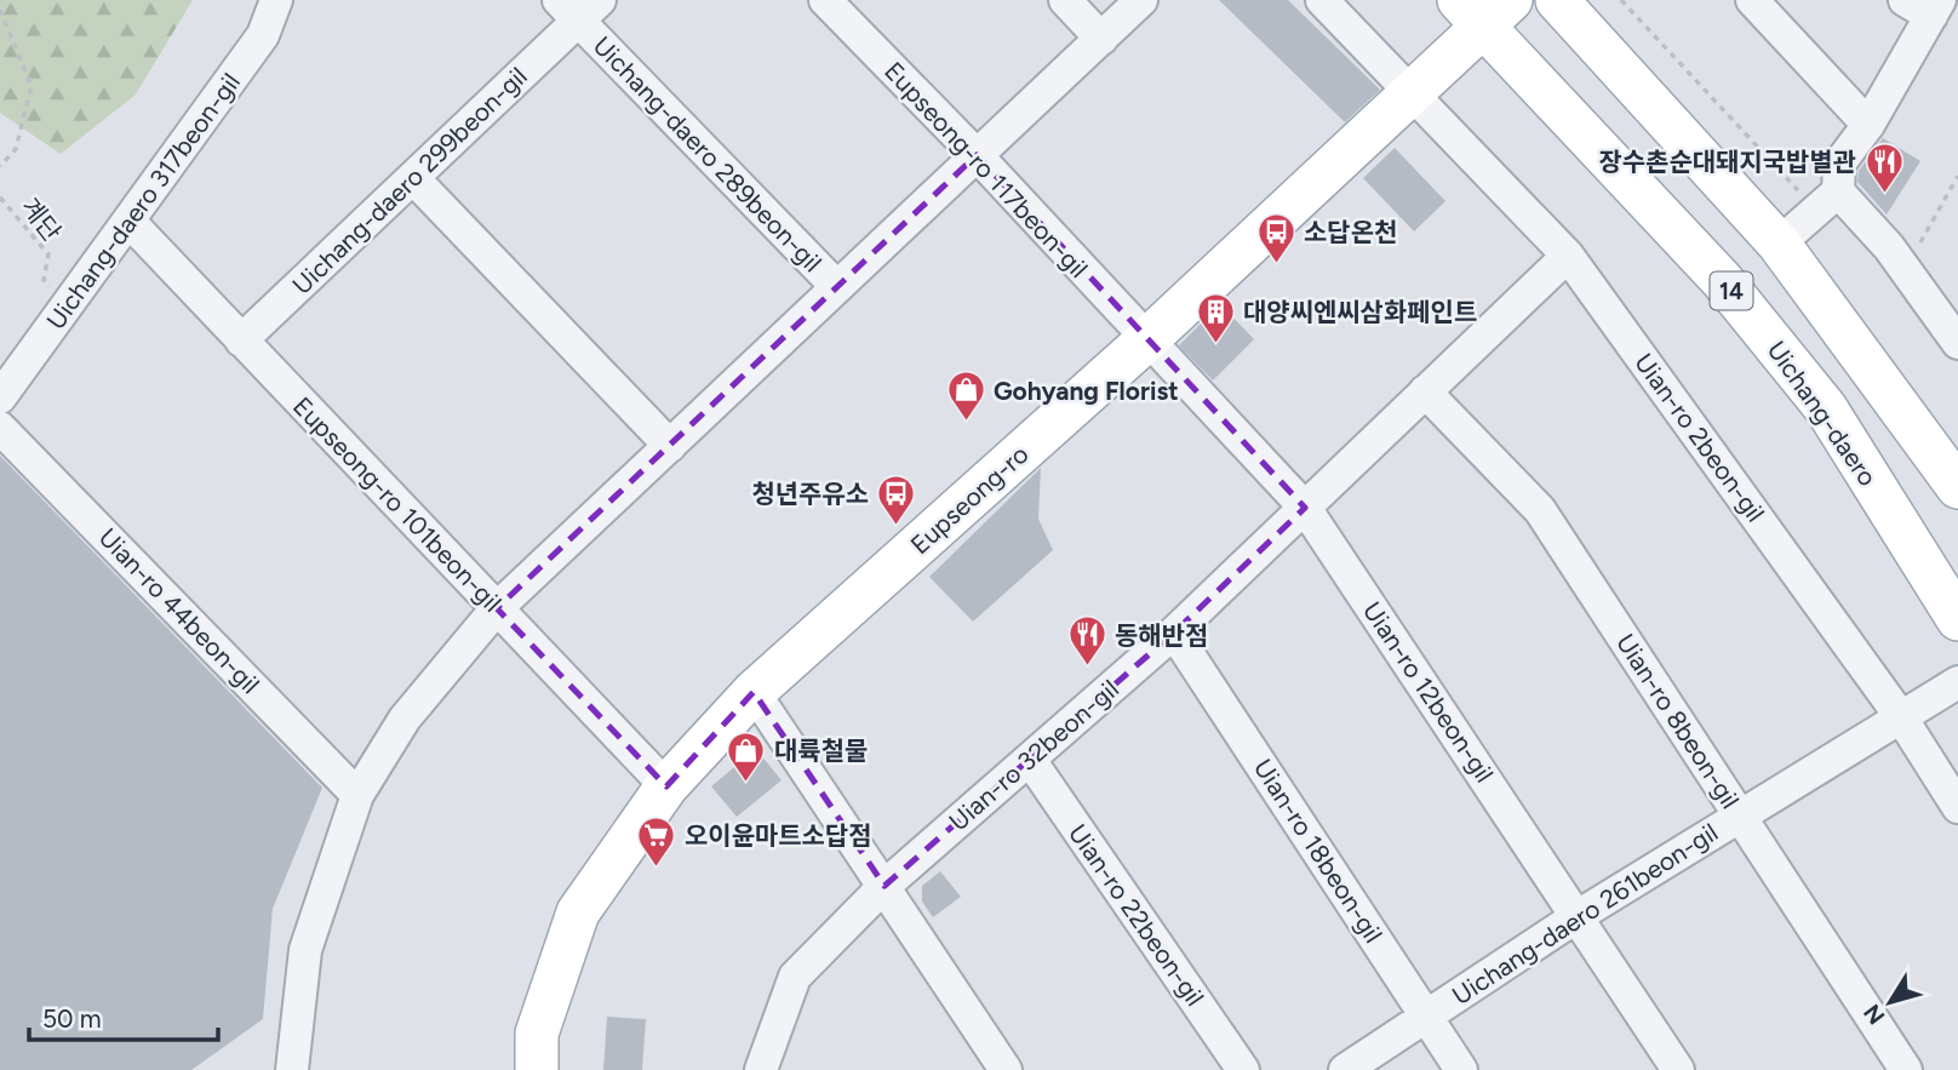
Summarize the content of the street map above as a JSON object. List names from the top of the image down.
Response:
{
  "streets": {
    "main road": ["14", "Uichang-daero", "Eupseong-ro"],
    "street": [
      "Uichang-daero 289beon-gil",
      "Eupseong-ro 117beon-gil",
      "Uichang-daero 299beon-gil",
      "Uichang-daero 317beon-gil",
      "Uian-ro 2beon-gil",
      "Eupseong-ro 101beon-gil",
      "Uian-ro 44beon-gil",
      "Uian-ro 12beon-gil",
      "Uian-ro 8beon-gil",
      "Uian-ro 32beon-gil",
      "Uian-ro 18beon-gil",
      "Uichang-daero 261beon-gil",
      "Uian-ro 22beon-gil"
    ],
    "path": ["계단"]
  },
  "crossings": [
    ["Uichang-daero 289beon-gil", "Eupseong-ro 117beon-gil"],
    ["Uichang-daero 289beon-gil", "Uichang-daero 299beon-gil"],
    ["Uichang-daero 289beon-gil", "Eupseong-ro 101beon-gil"],
    ["Eupseong-ro 117beon-gil", "Eupseong-ro"],
    ["Eupseong-ro 117beon-gil", "Uian-ro 12beon-gil"],
    ["Uichang-daero 299beon-gil", "Eupseong-ro 101beon-gil"],
    ["Uichang-daero 317beon-gil", "계단"],
    ["Uichang-daero 317beon-gil", "Eupseong-ro 101beon-gil"],
    ["Uichang-daero", "Eupseong-ro"],
    ["Uian-ro 2beon-gil", "Eupseong-ro"],
    ["Uian-ro 2beon-gil", "Uian-ro 32beon-gil"],
    ["Uian-ro 2beon-gil", "Uichang-daero 261beon-gil"],
    ["Eupseong-ro", "Eupseong-ro 101beon-gil"],
    ["Eupseong-ro", "Uian-ro 12beon-gil"],
    ["Uian-ro 12beon-gil", "Uian-ro 32beon-gil"],
    ["Uian-ro 12beon-gil", "Uichang-daero 261beon-gil"],
    ["Uian-ro 8beon-gil", "Uian-ro 32beon-gil"],
    ["Uian-ro 8beon-gil", "Uichang-daero 261beon-gil"],
    ["Uian-ro 32beon-gil", "Uian-ro 18beon-gil"],
    ["Uian-ro 32beon-gil", "Uian-ro 22beon-gil"],
    ["Uian-ro 18beon-gil", "Uichang-daero 261beon-gil"]
  ],
  "places": {
    "restaurant": ["장수촌순대돼지국밥별관", "동해반점"],
    "bus stop": ["소답온천", "청년주유소"],
    "building": ["대양씨엔씨삼화페인트"],
    "shop": ["Gohyang Florist", "대륙철물"],
    "supermarket": ["오이윤마트소답점"]
  },
  "scale_bar": "50 m",
  "north": "bottom left"
}
